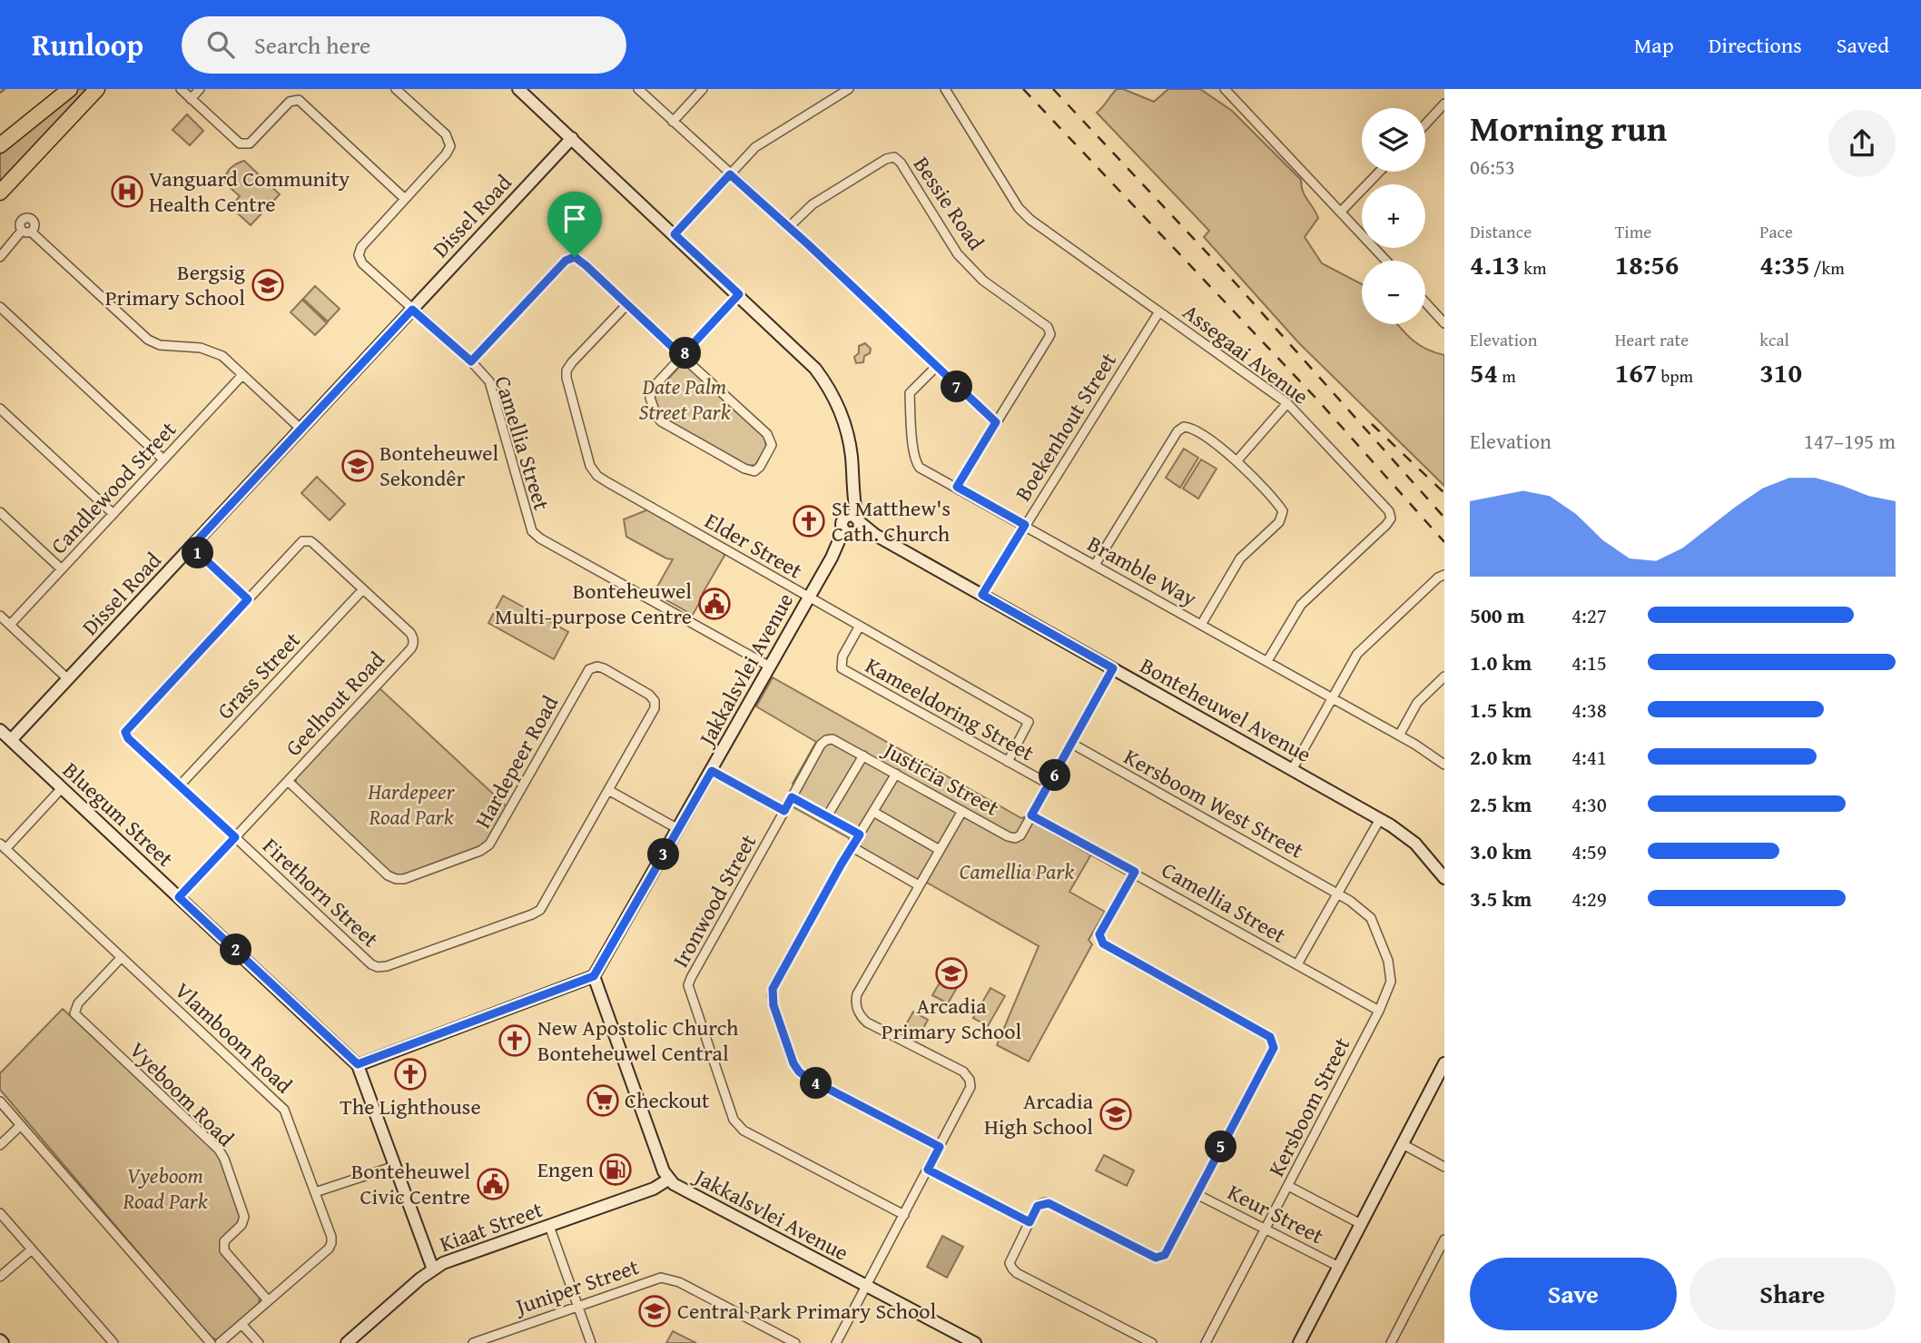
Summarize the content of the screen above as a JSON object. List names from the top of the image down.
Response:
{
  "streets": {
    "street": [
      "Bessie Road",
      "Dissel Road",
      "Assegaai Avenue",
      "Boekenhout Street",
      "Camellia Street",
      "Candlewood Street",
      "Elder Street",
      "Bramble Way",
      "Jakkalsvlei Avenue",
      "Grass Street",
      "Geelhout Road",
      "Kameeldoring Street",
      "Bonteheuwel Avenue",
      "Hardepeer Road",
      "Justicia Street",
      "Kersboom West Street",
      "Bluegum Street",
      "Firethorn Street",
      "Ironwood Street",
      "Vlamboom Road",
      "Vyeboom Road",
      "Kersboom Street",
      "Keur Street",
      "Kiaat Street",
      "Juniper Street"
    ]
  },
  "crossings": [
    ["Bessie Road", "Bramble Way"],
    ["Dissel Road", "Camellia Street"],
    ["Dissel Road", "Bluegum Street"],
    ["Assegaai Avenue", "Boekenhout Street"],
    ["Assegaai Avenue", "Bramble Way"],
    ["Boekenhout Street", "Bramble Way"],
    ["Boekenhout Street", "Bonteheuwel Avenue"],
    ["Camellia Street", "Jakkalsvlei Avenue"],
    ["Camellia Street", "Justicia Street"],
    ["Camellia Street", "Kersboom Street"],
    ["Elder Street", "Jakkalsvlei Avenue"],
    ["Elder Street", "Kameeldoring Street"],
    ["Jakkalsvlei Avenue", "Bonteheuwel Avenue"],
    ["Jakkalsvlei Avenue", "Kiaat Street"],
    ["Grass Street", "Geelhout Road"],
    ["Grass Street", "Firethorn Street"],
    ["Geelhout Road", "Hardepeer Road"],
    ["Geelhout Road", "Bluegum Street"],
    ["Geelhout Road", "Firethorn Street"],
    ["Hardepeer Road", "Firethorn Street"],
    ["Justicia Street", "Ironwood Street"],
    ["Kersboom West Street", "Kersboom Street"],
    ["Bluegum Street", "Kiaat Street"],
    ["Vlamboom Road", "Vyeboom Road"],
    ["Kersboom Street", "Keur Street"]
  ],
  "parks": [
    "Date Palm Street Park",
    "Hardepeer Road Park",
    "Camellia Park",
    "Vyeboom Road Park"
  ],
  "places": {
    "hospital": ["Vanguard Community Health Centre"],
    "school or university": [
      "Bergsig Primary School",
      "Bonteheuwel Sekondêr",
      "Arcadia Primary School",
      "Arcadia High School",
      "Central Park Primary School"
    ],
    "church": ["St Matthew's Cath. Church", "New Apostolic Church Bonteheuwel Central", "The Lighthouse"],
    "public building": ["Bonteheuwel Multi-purpose Centre", "Bonteheuwel Civic Centre"],
    "supermarket": ["Checkout"],
    "fuel station": ["Engen"]
  },
  "page": {
    "header": "Runloop",
    "search": "Search here",
    "nav": ["Map", "Directions", "Saved"],
    "heading": ["Morning run", "06:53"],
    "map_buttons": ["+", "−"],
    "stats": [
      ["Distance", "4.13 km"],
      ["Time", "18:56"],
      ["Pace", "4:35 /km"],
      ["Elevation", "54 m"],
      ["Heart rate", "167 bpm"],
      ["kcal", "310"]
    ],
    "pins": [
      "8",
      "7",
      "1",
      "6",
      "3",
      "2",
      "4",
      "5"
    ],
    "chart": ["Elevation", "147–195 m"],
    "list": [
      {
        "name": "500 m",
        "note": "4:27"
      },
      {
        "name": "1.0 km",
        "note": "4:15"
      },
      {
        "name": "1.5 km",
        "note": "4:38"
      },
      {
        "name": "2.0 km",
        "note": "4:41"
      },
      {
        "name": "2.5 km",
        "note": "4:30"
      },
      {
        "name": "3.0 km",
        "note": "4:59"
      },
      {
        "name": "3.5 km",
        "note": "4:29"
      }
    ],
    "buttons": ["Save", "Share"]
  }
}
